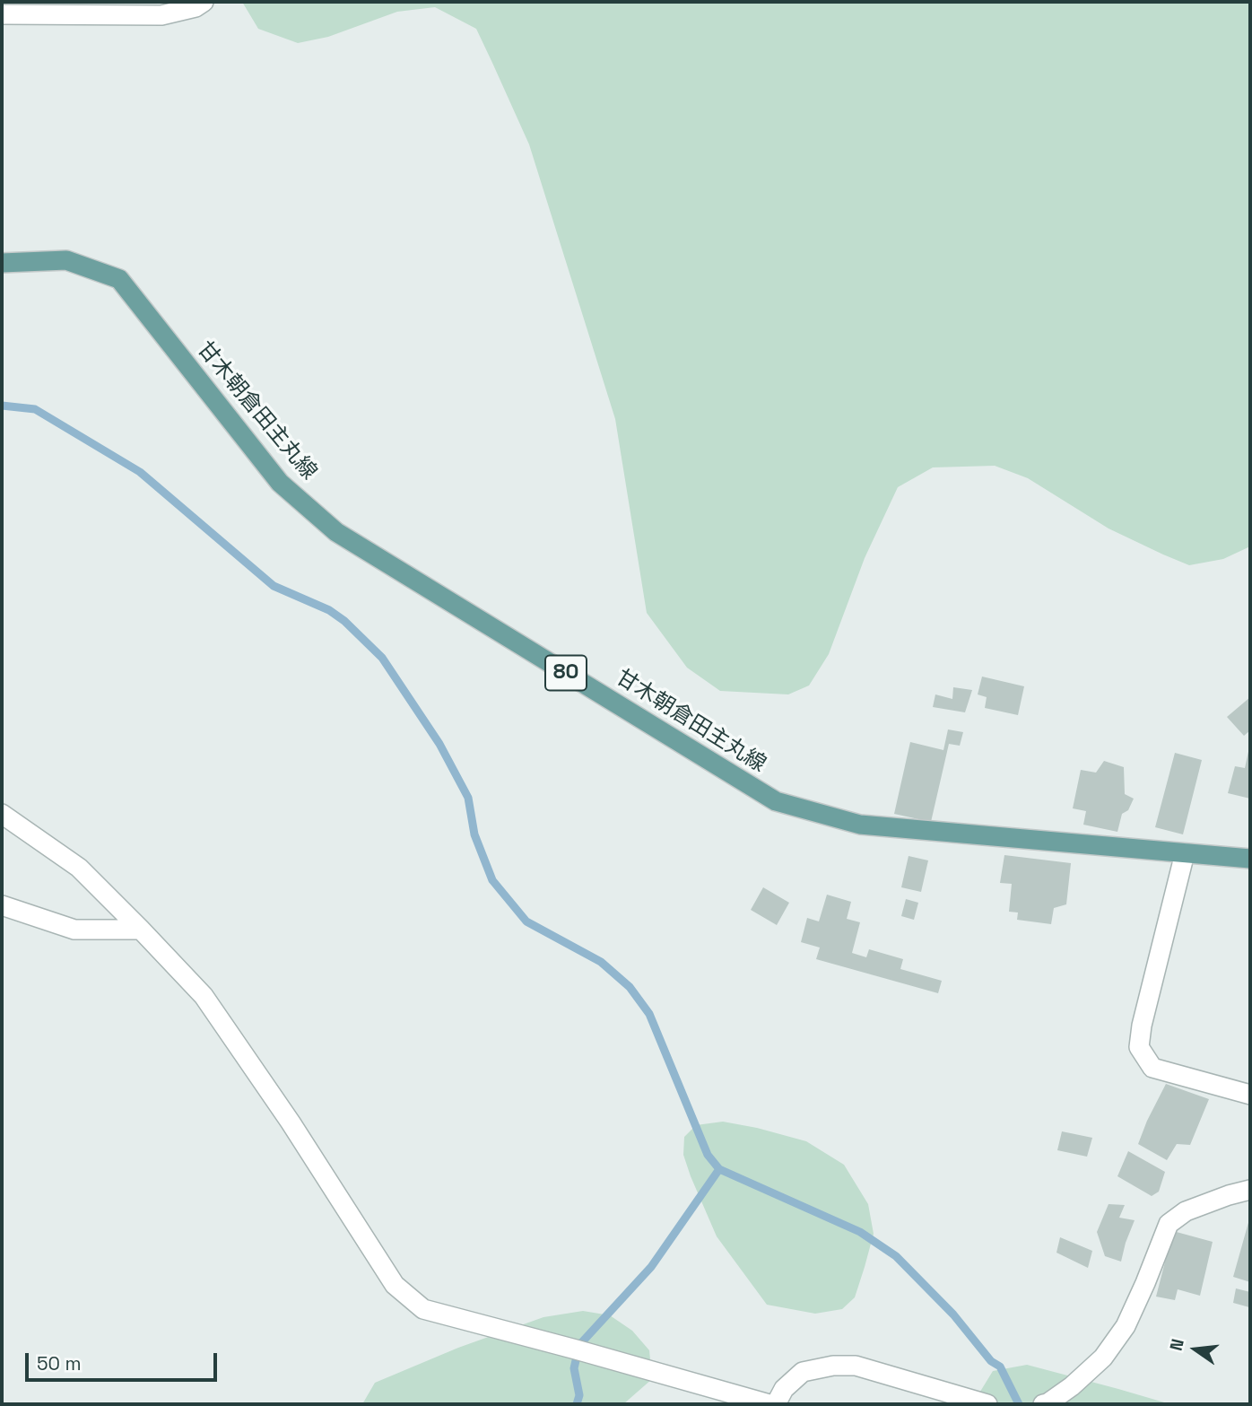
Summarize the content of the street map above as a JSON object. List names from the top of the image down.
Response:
{
  "streets": {
    "main road": ["甘木朝倉田主丸線", "80"]
  },
  "scale_bar": "50 m",
  "north": "left"
}
